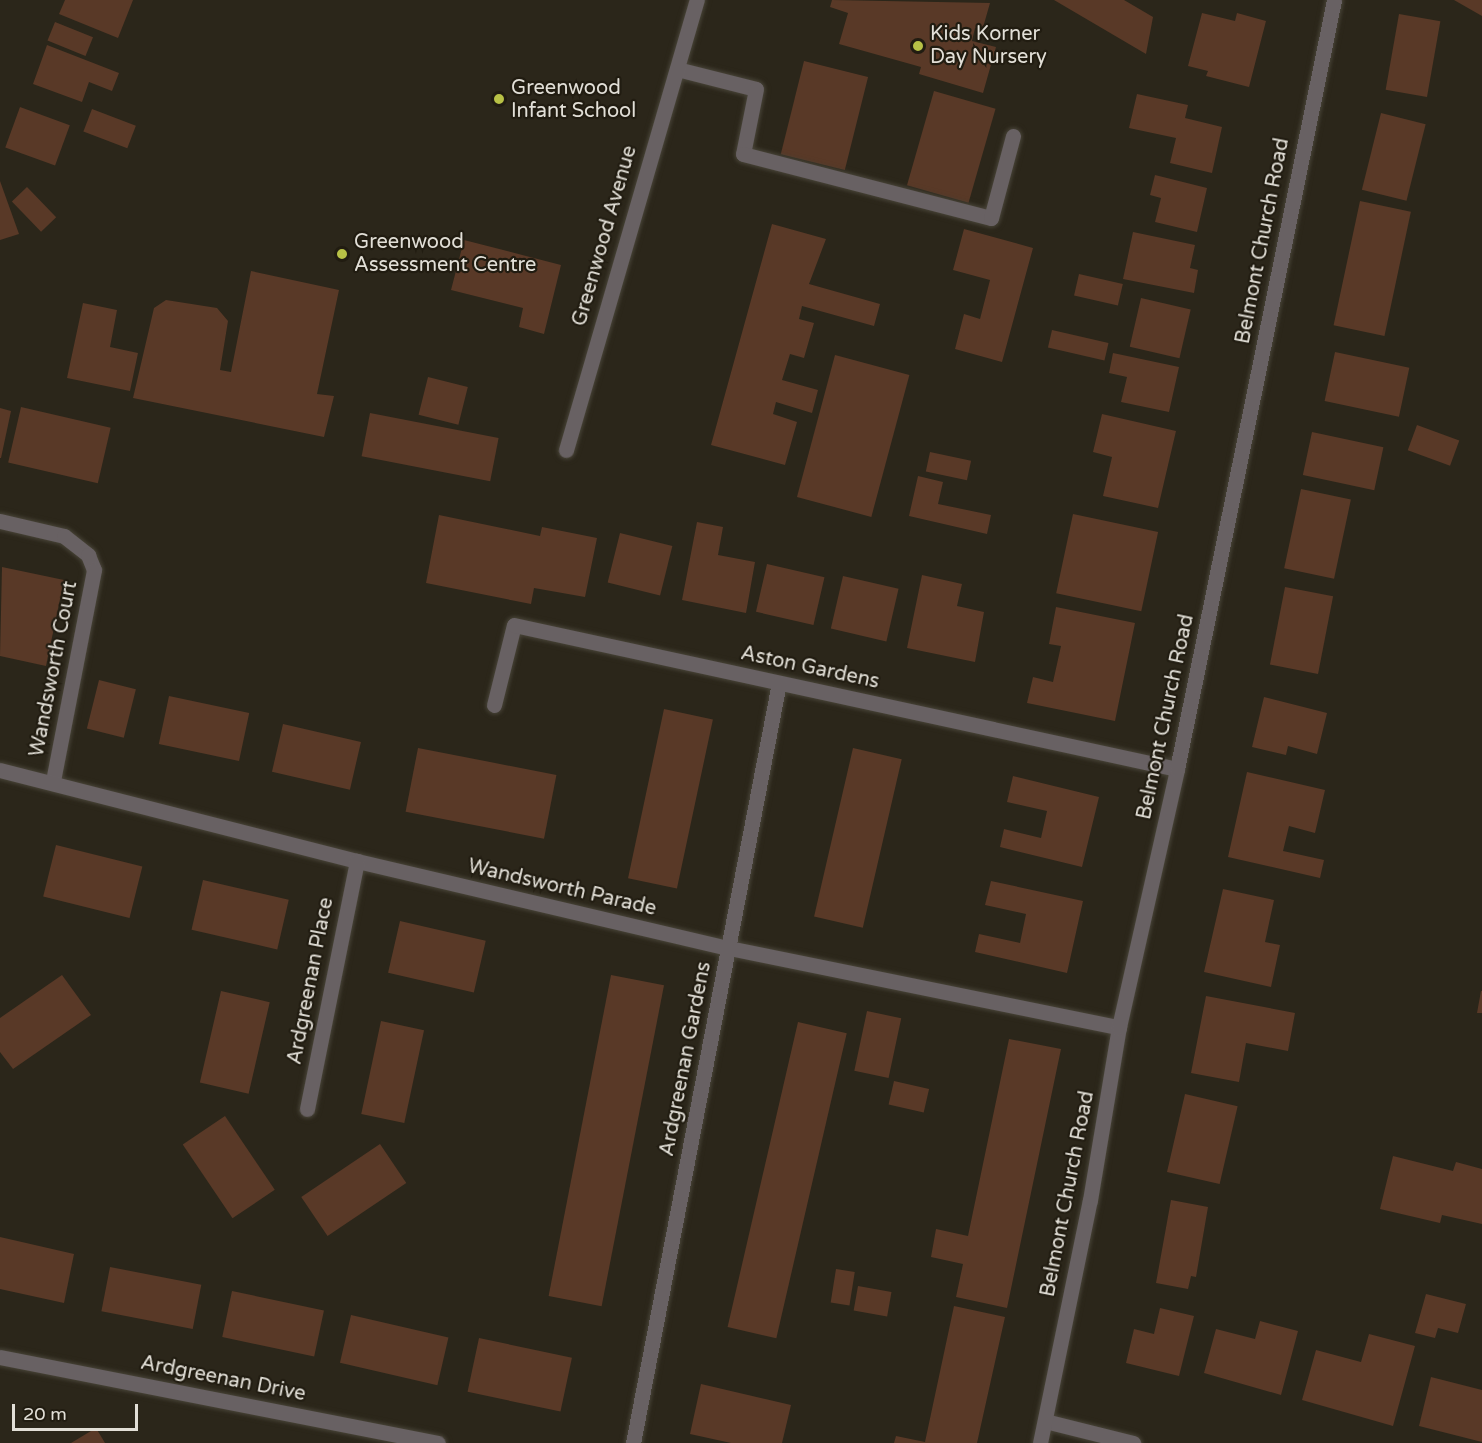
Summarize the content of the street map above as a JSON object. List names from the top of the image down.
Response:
{
  "streets": {
    "street": [
      "Greenwood Avenue",
      "Belmont Church Road",
      "Aston Gardens",
      "Wandsworth Court",
      "Wandsworth Parade",
      "Ardgreenan Place",
      "Ardgreenan Gardens",
      "Ardgreenan Drive"
    ]
  },
  "crossings": [
    ["Belmont Church Road", "Aston Gardens"],
    ["Belmont Church Road", "Wandsworth Parade"],
    ["Aston Gardens", "Ardgreenan Gardens"],
    ["Wandsworth Court", "Wandsworth Parade"],
    ["Wandsworth Parade", "Ardgreenan Place"],
    ["Wandsworth Parade", "Ardgreenan Gardens"]
  ],
  "places": ["Kids Korner Day Nursery", "Greenwood Infant School", "Greenwood Assessment Centre"],
  "scale_bar": "20 m"
}
